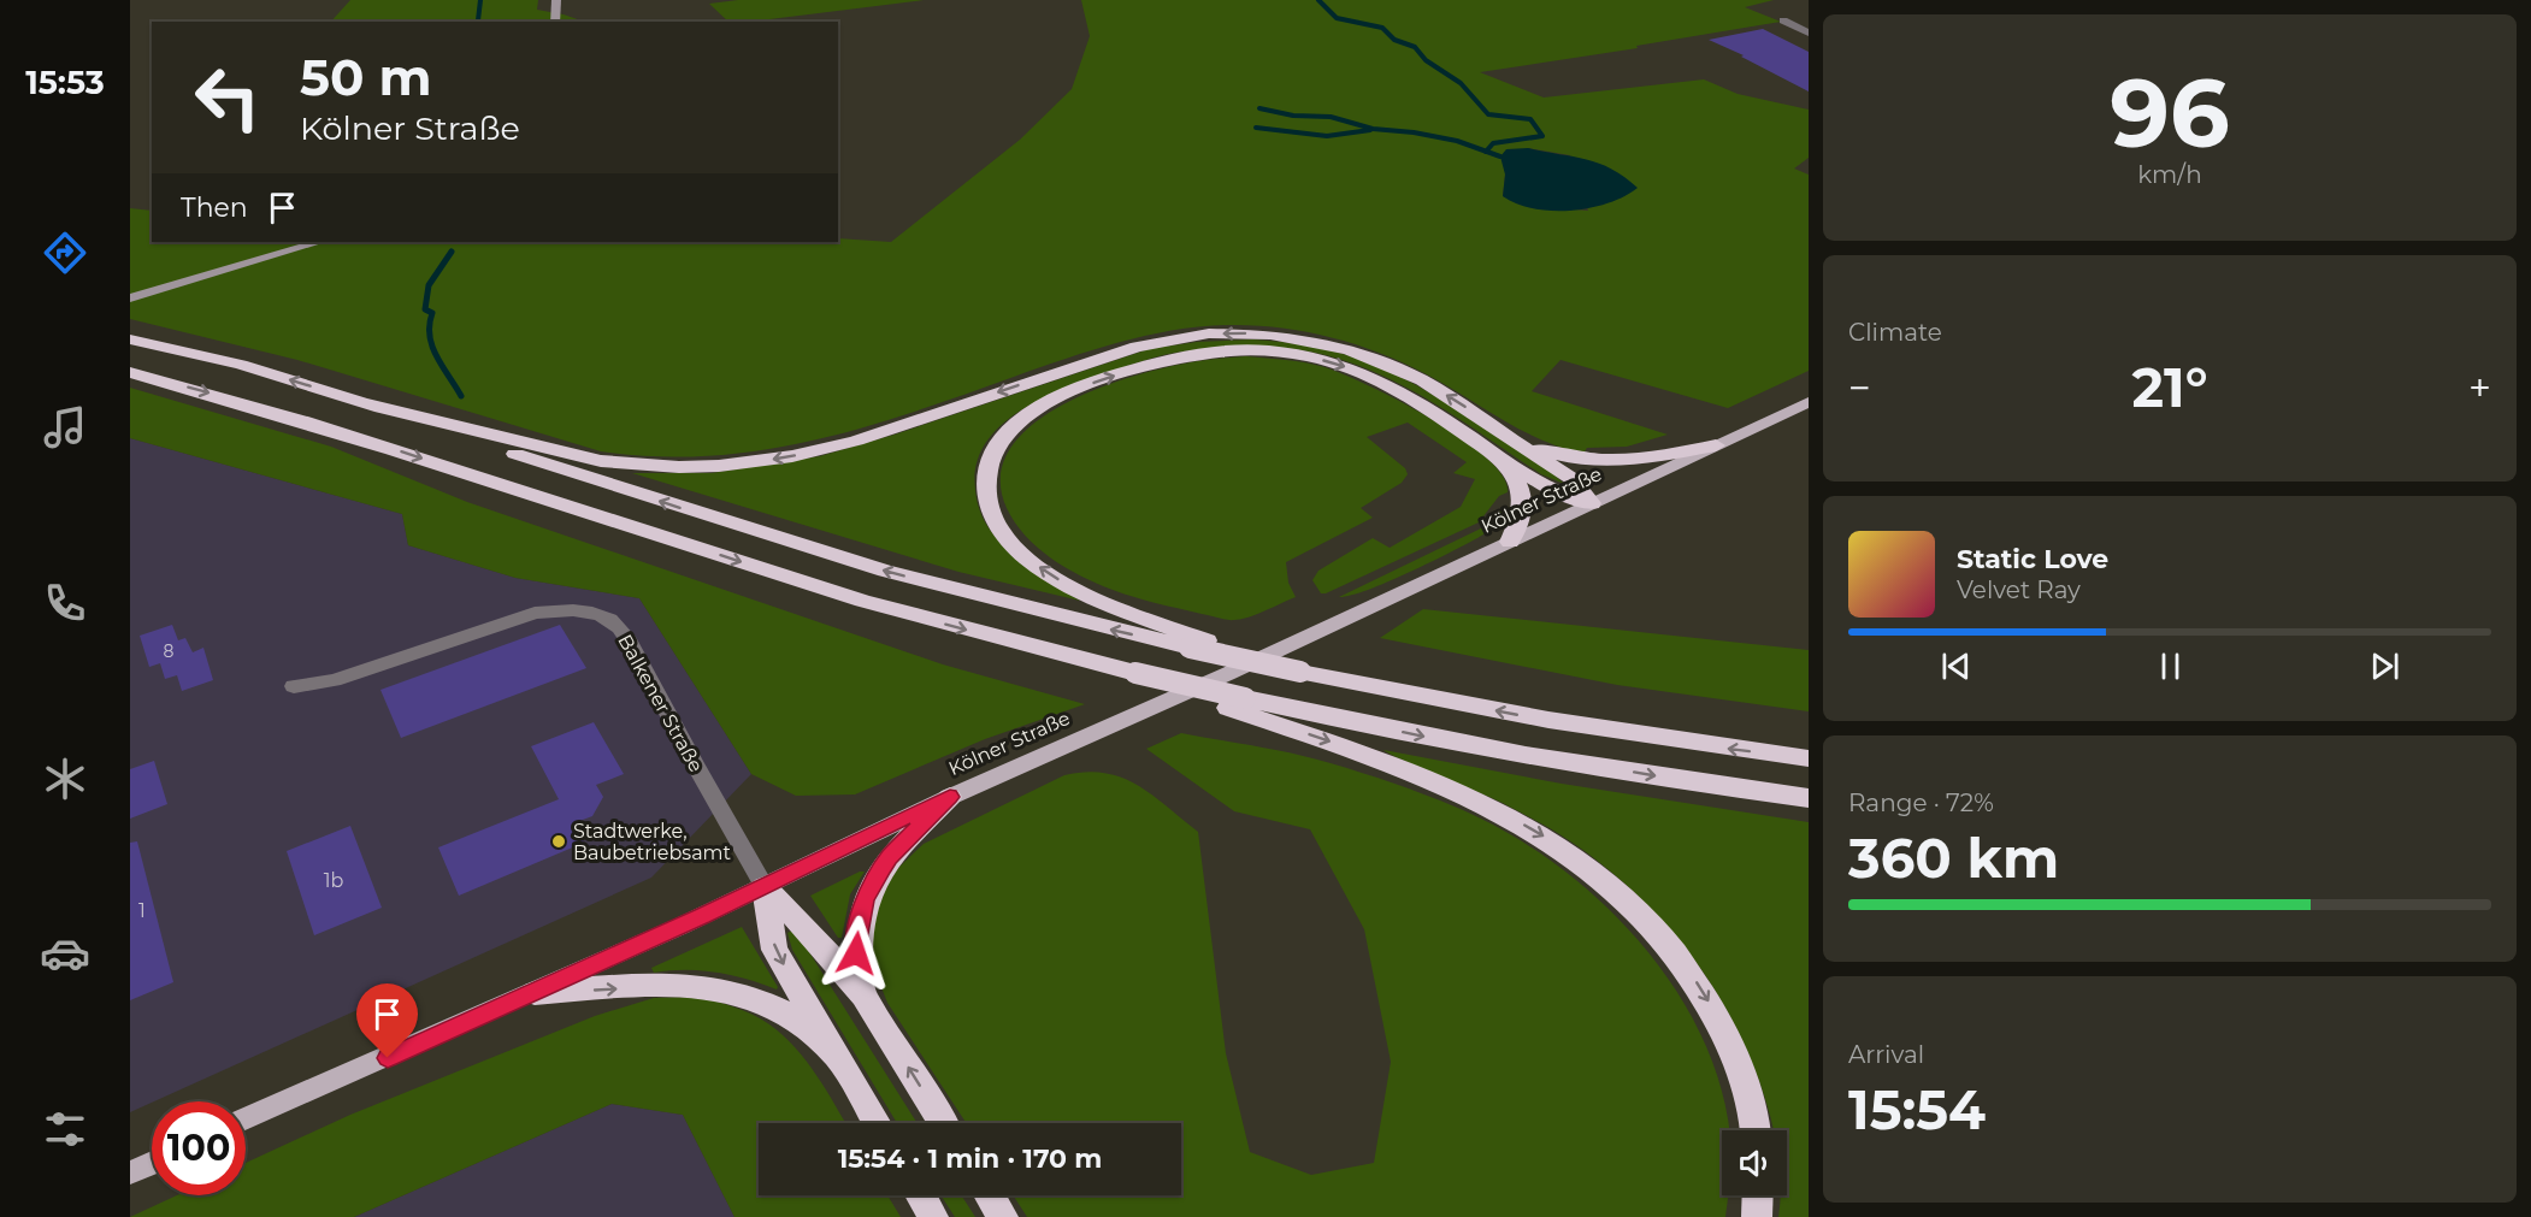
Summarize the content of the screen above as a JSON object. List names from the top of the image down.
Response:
{
  "streets": {
    "main road": ["Kölner Straße"],
    "street": ["Balkener Straße"]
  },
  "crossings": [
    ["Kölner Straße", "Balkener Straße"]
  ],
  "places": ["Stadtwerke, Baubetriebsamt"],
  "house_numbers": ["8", "1b", "1"],
  "page": {
    "tabs": "15:53",
    "tile": [
      ["96", "km/h"],
      "Climate",
      ["Range · 72%", "360 km"],
      ["Arrival", "15:54"]
    ],
    "turn": ["50 m", "Kölner Straße"],
    "then": "Then",
    "heat": ["−", "21°", "+"],
    "song": ["Static Love", "Velvet Ray"],
    "limit": "100",
    "trip": "15:54 · 1 min · 170 m"
  }
}
